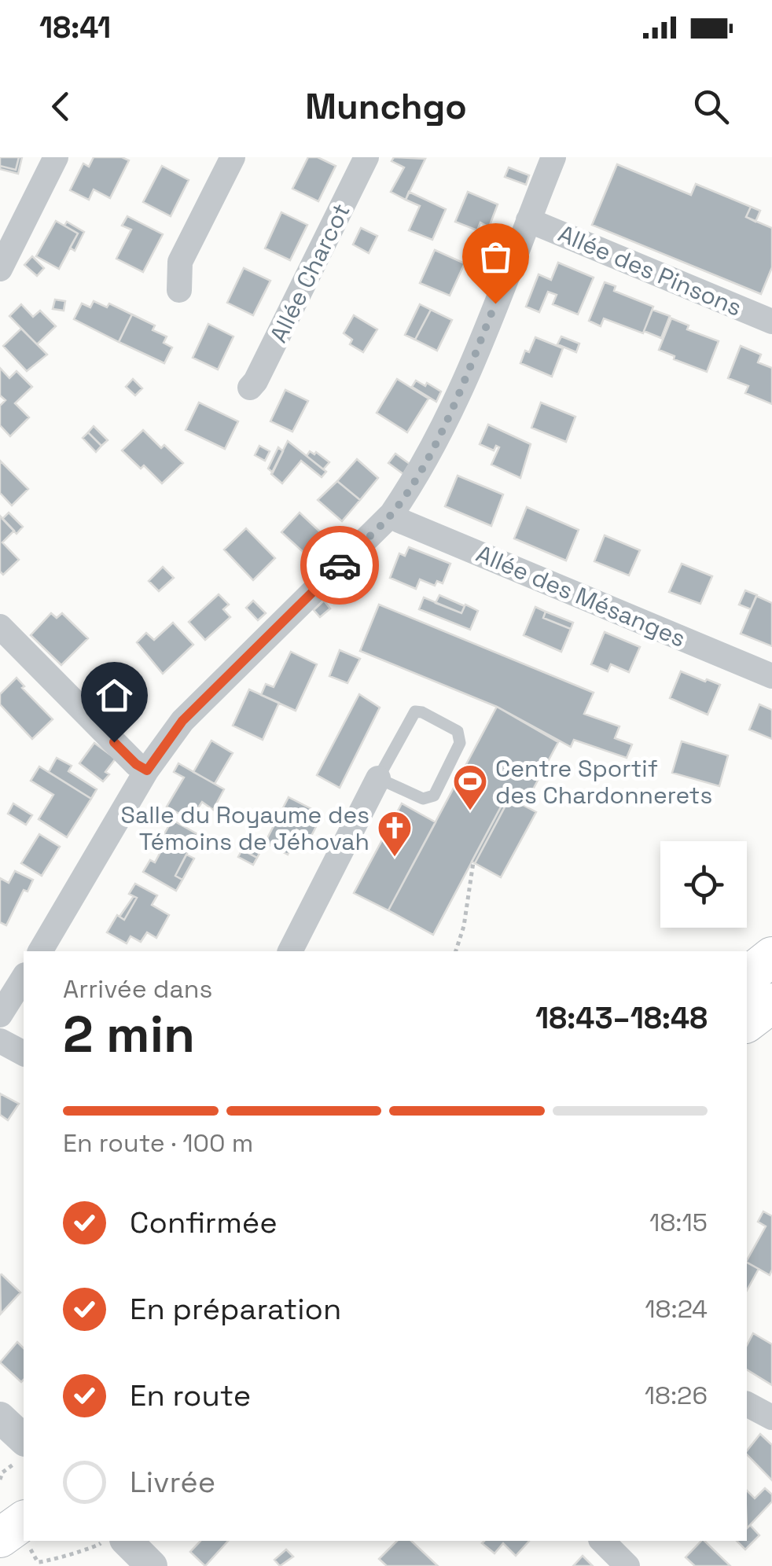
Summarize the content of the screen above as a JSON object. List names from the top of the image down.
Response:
{
  "streets": {
    "street": ["Allée des Pinsons", "Allée Charcot", "Allée des Mésanges"]
  },
  "places": {
    "sports": ["Centre Sportif des Chardonnerets"],
    "church": ["Salle du Royaume des Témoins de Jéhovah"]
  },
  "page": {
    "status": "18:41",
    "header": "Munchgo",
    "heading": ["2 min", "Arrivée dans", "18:43–18:48"],
    "bar": "En route · 100 m",
    "list": [
      ["Confirmée", "18:15"],
      ["En préparation", "18:24"],
      ["En route", "18:26"],
      "Livrée"
    ]
  }
}
